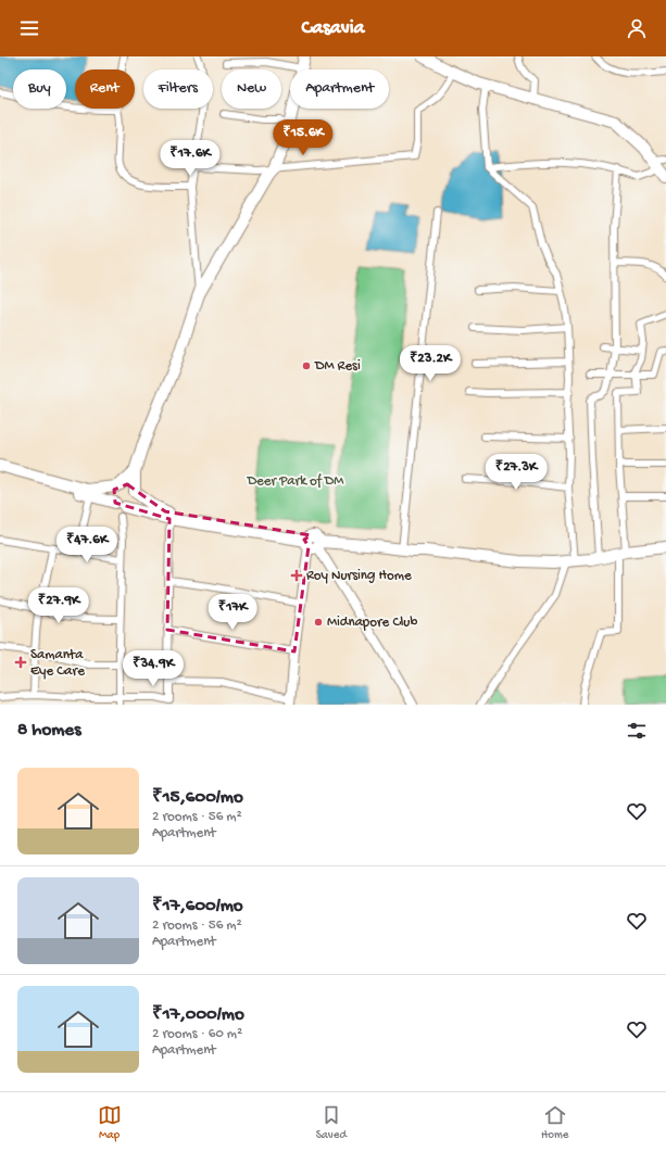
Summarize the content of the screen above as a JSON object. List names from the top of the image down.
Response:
{
  "parks": ["Deer Park of DM"],
  "places": {
    "other": ["DM Resi", "Midnapore Club"],
    "health": ["Roy Nursing Home", "Samanta Eye Care"]
  },
  "page": {
    "header": "Casavia",
    "chip": [
      "Buy",
      "Rent",
      "Filters",
      "New",
      "Apartment"
    ],
    "price": [
      "₹15.6K",
      "₹17.6K",
      "₹23.2K",
      "₹27.3K",
      "₹47.6K",
      "₹27.9K",
      "₹17K",
      "₹34.9K"
    ],
    "heading": "8 homes",
    "list": [
      {
        "name": "₹15,600/mo",
        "note": "2 rooms · 56 m² · Apartment"
      },
      {
        "name": "₹17,600/mo",
        "note": "2 rooms · 56 m² · Apartment"
      },
      {
        "name": "₹17,000/mo",
        "note": "2 rooms · 60 m² · Apartment"
      }
    ],
    "tabs": ["Map", "Saved", "Home"]
  }
}
